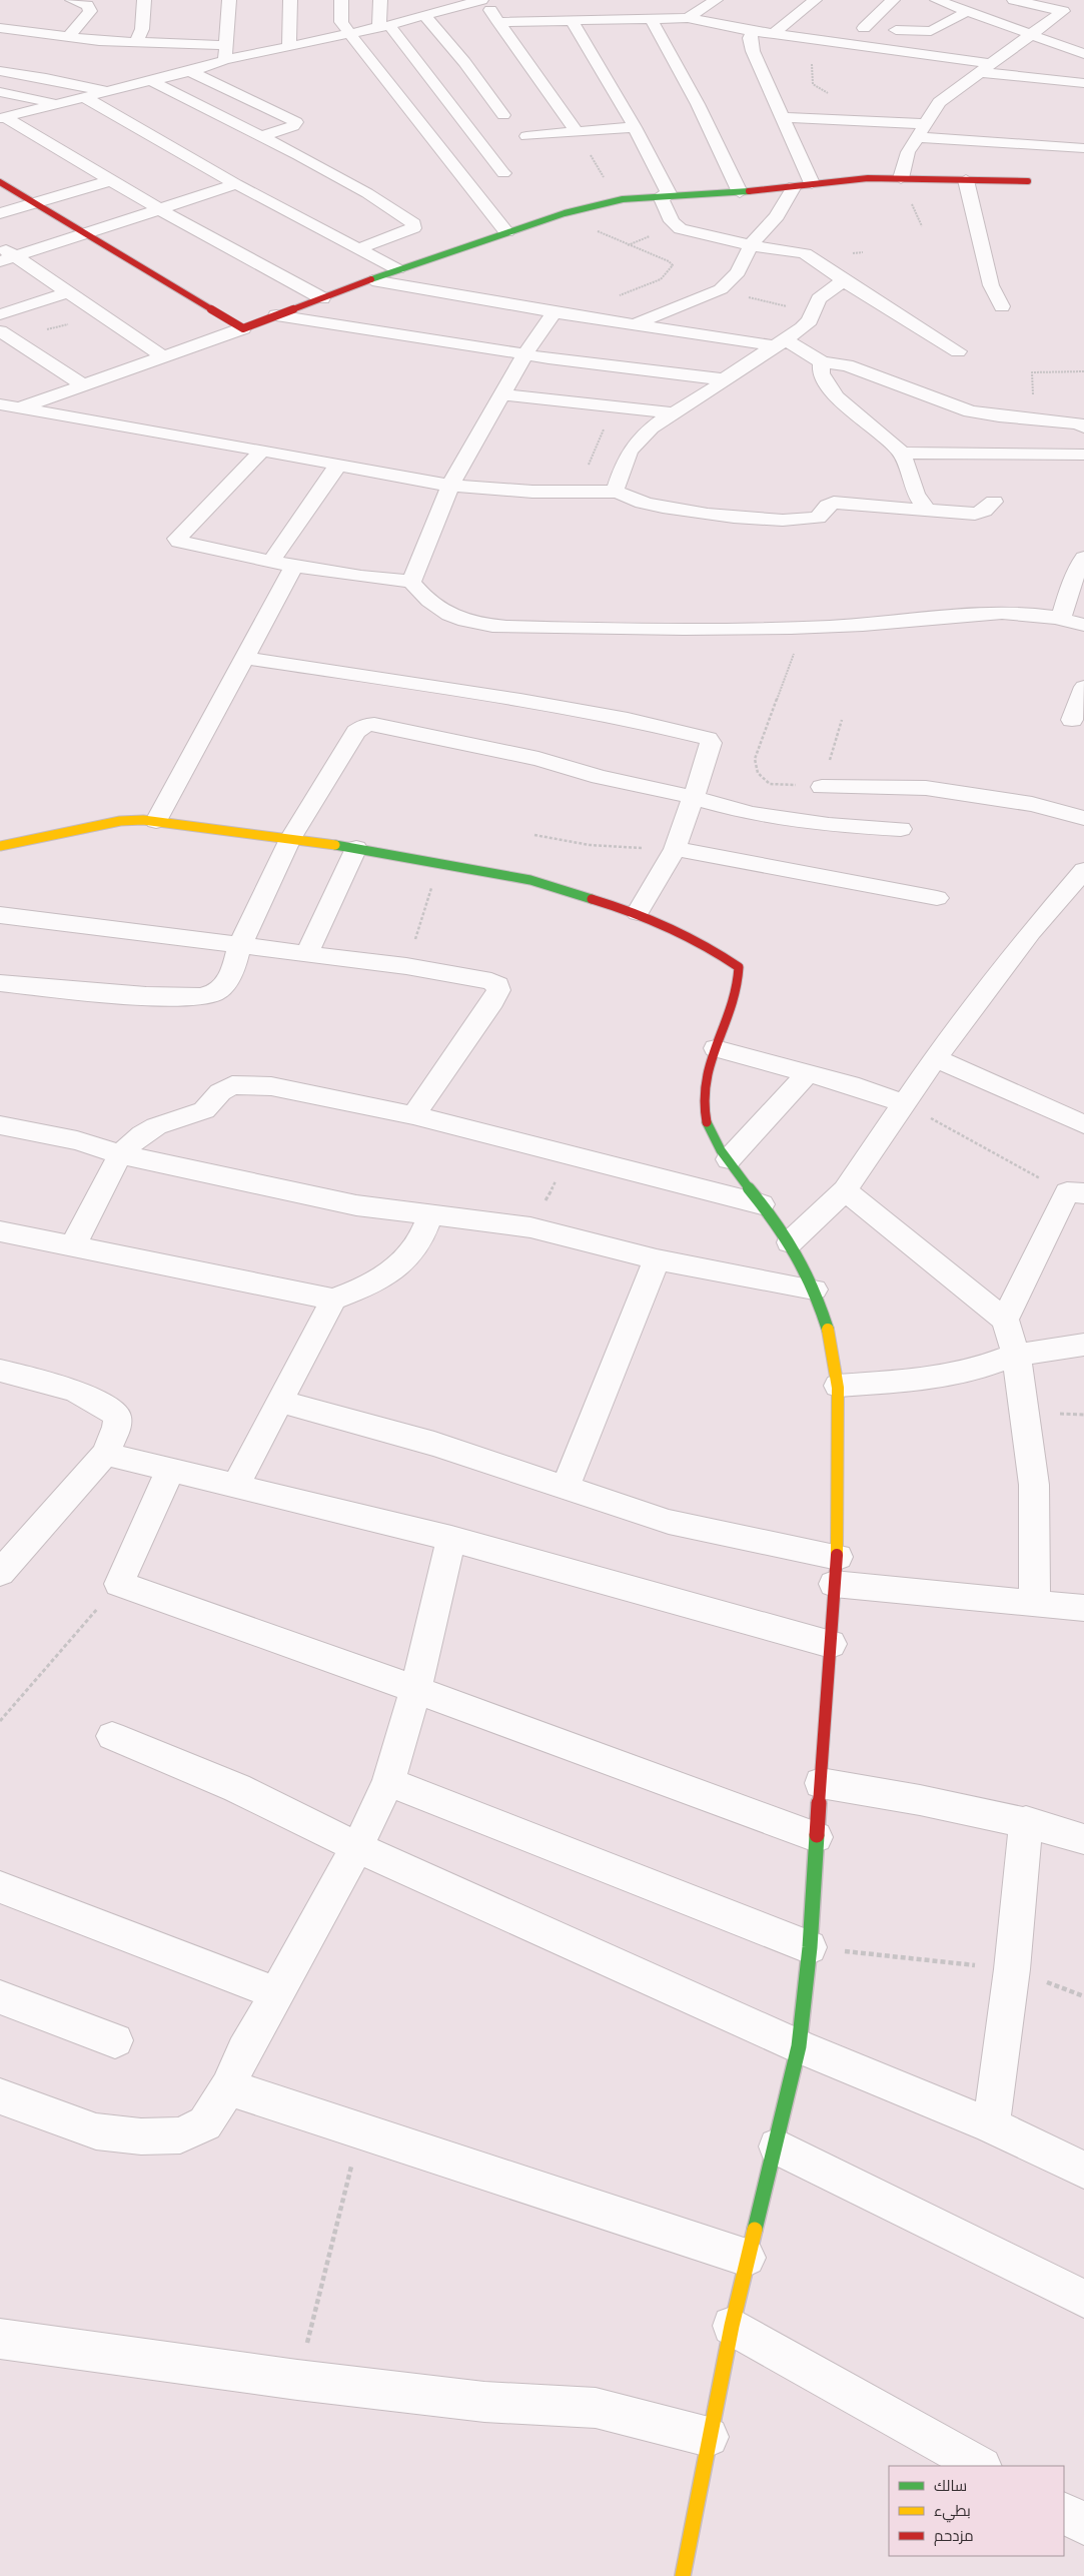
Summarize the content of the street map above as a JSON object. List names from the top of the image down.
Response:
{
  "legend": ["سالك", "بطيء", "مزدحم"]
}
